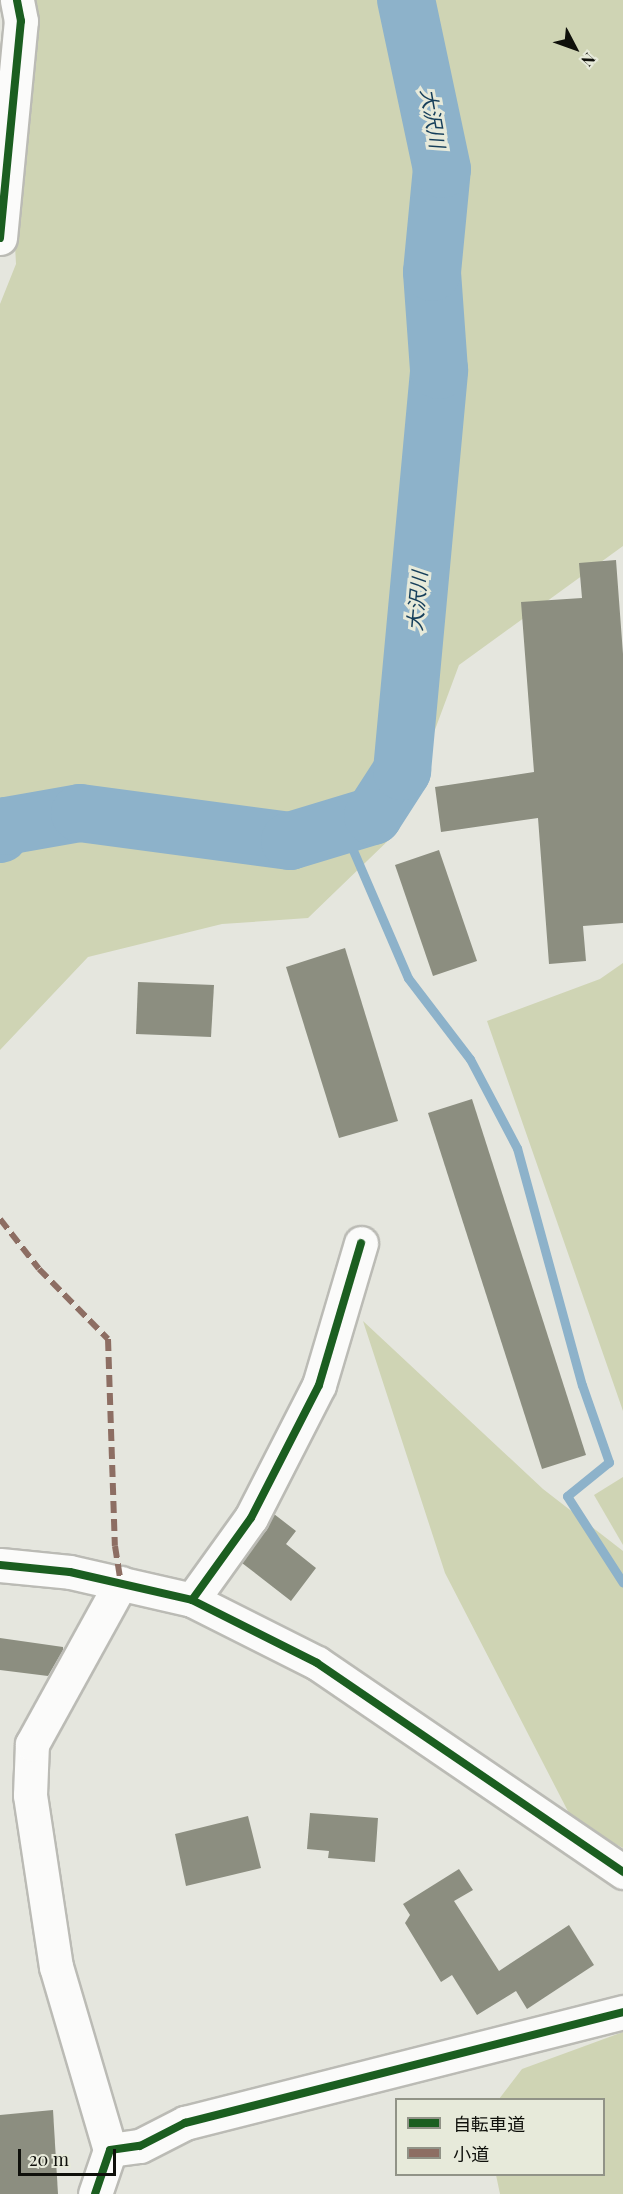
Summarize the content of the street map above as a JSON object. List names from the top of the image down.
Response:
{
  "water": ["大沢川"],
  "legend": ["自転車道", "小道"],
  "scale_bar": "20 m",
  "north": "bottom right"
}
